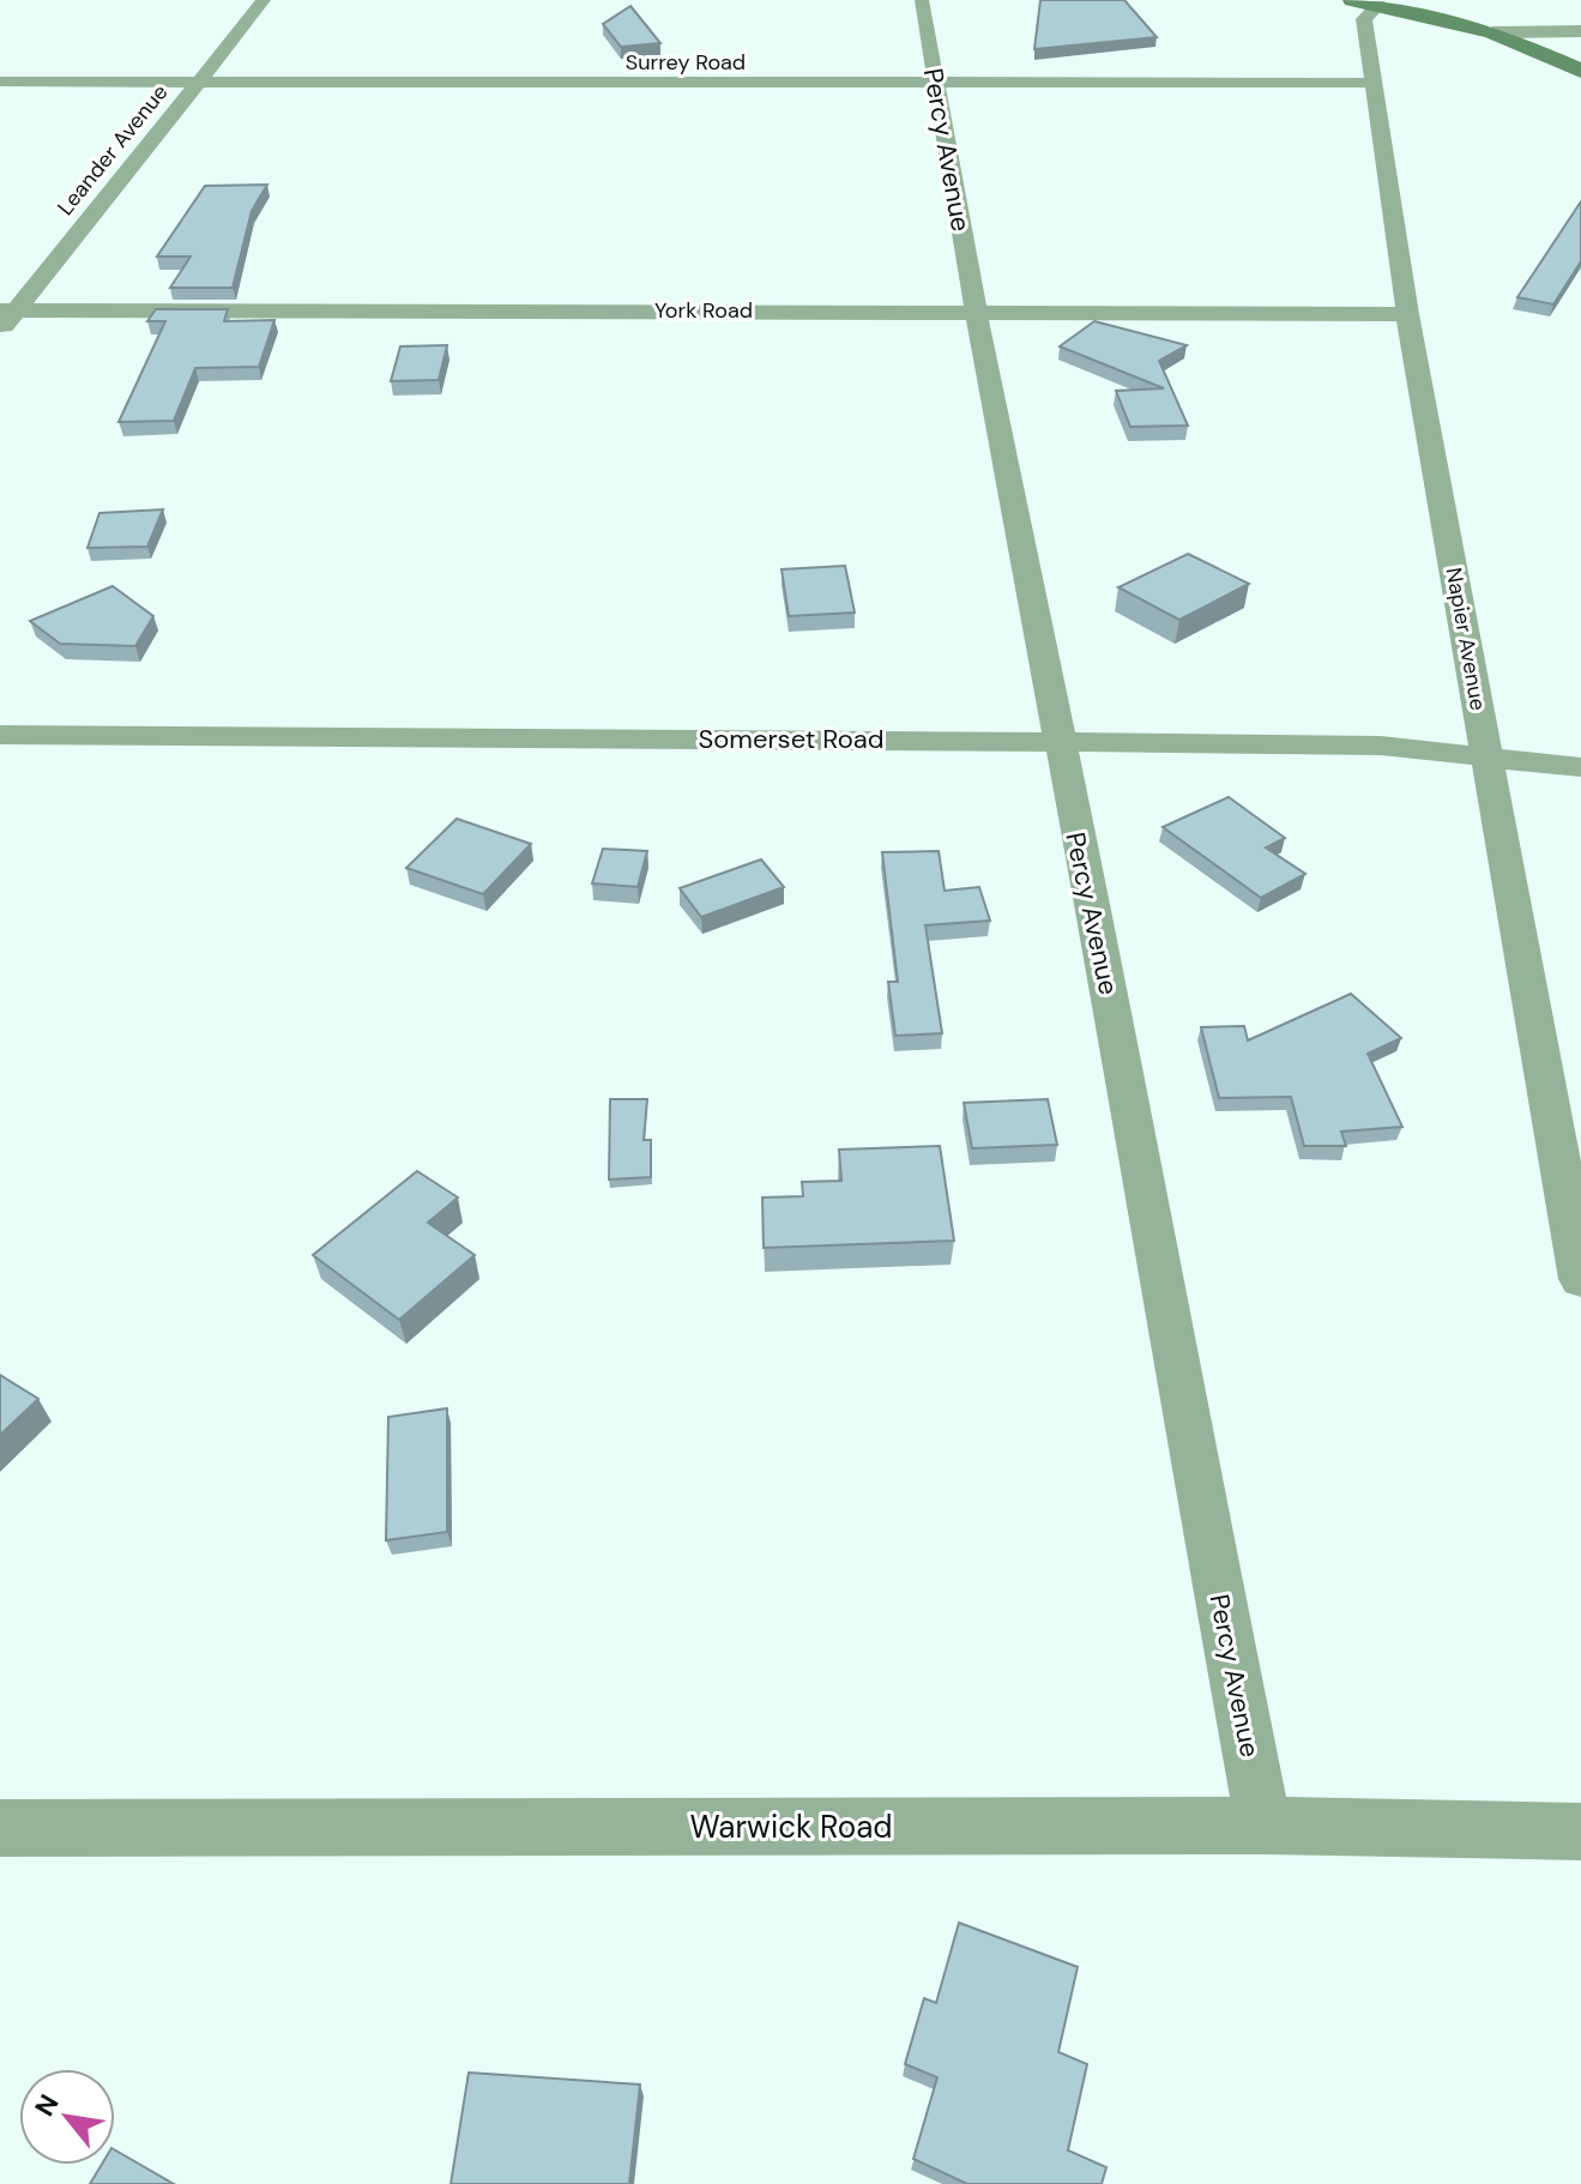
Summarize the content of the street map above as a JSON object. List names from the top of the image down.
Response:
{
  "streets": {
    "street": [
      "Surrey Road",
      "Leander Avenue",
      "Percy Avenue",
      "York Road",
      "Napier Avenue",
      "Somerset Road",
      "Warwick Road"
    ]
  },
  "crossings": [
    ["Surrey Road", "Leander Avenue"],
    ["Surrey Road", "Percy Avenue"],
    ["Surrey Road", "Napier Avenue"],
    ["Leander Avenue", "York Road"],
    ["Percy Avenue", "York Road"],
    ["Percy Avenue", "Somerset Road"],
    ["Percy Avenue", "Warwick Road"],
    ["York Road", "Napier Avenue"],
    ["Napier Avenue", "Somerset Road"]
  ],
  "north": "top left"
}
